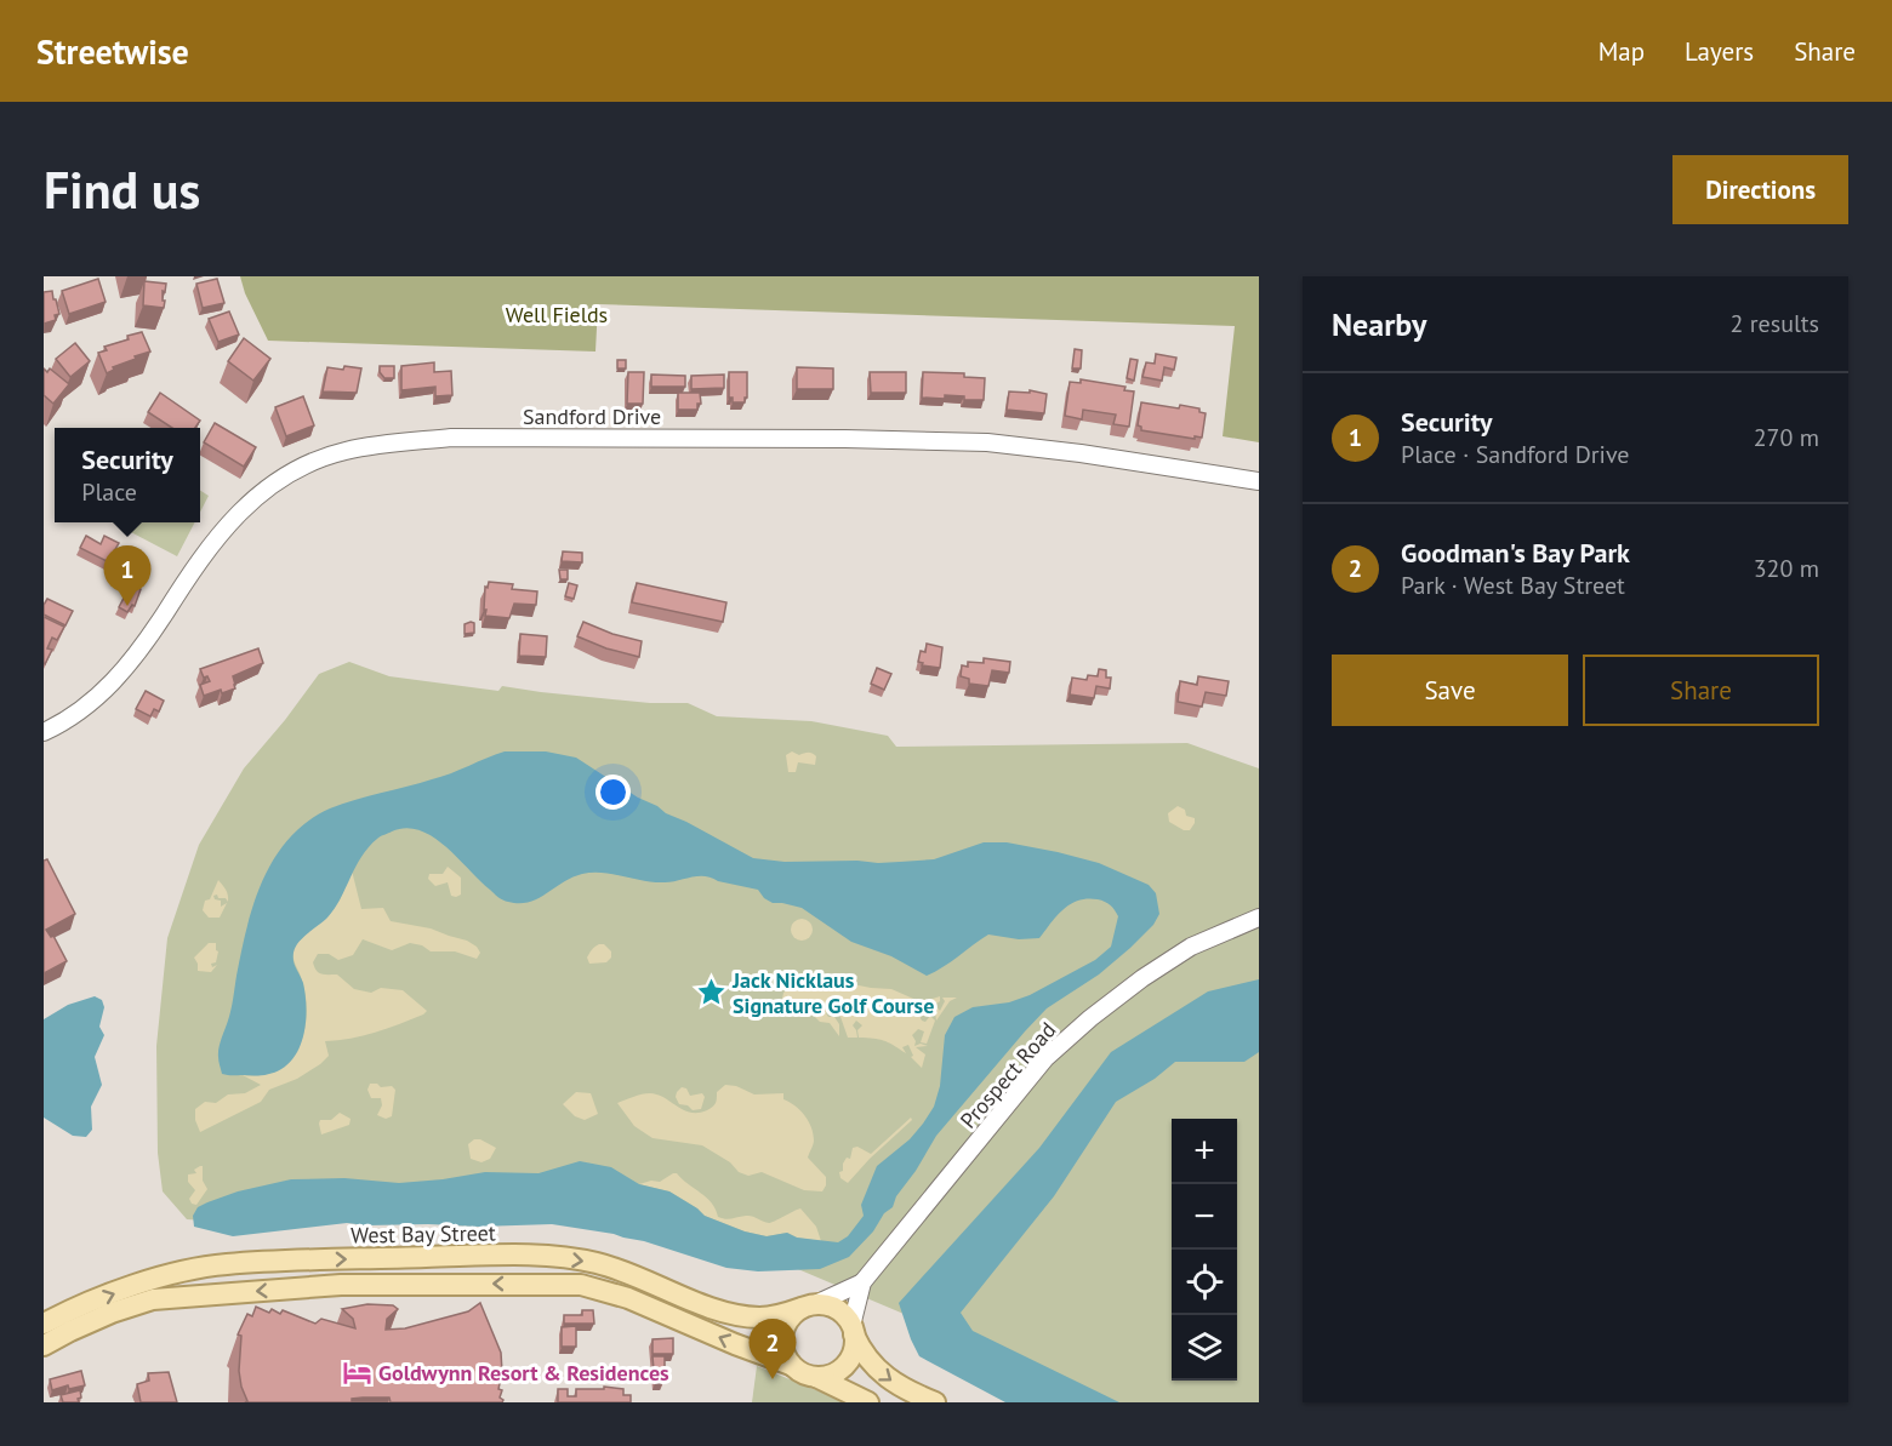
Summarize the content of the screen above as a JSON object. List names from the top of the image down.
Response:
{
  "streets": {
    "main road": ["West Bay Street"],
    "street": ["Sandford Drive", "Prospect Road"]
  },
  "crossings": [
    ["Prospect Road", "West Bay Street"]
  ],
  "parks": ["Well Fields"],
  "places": {
    "place": ["Jack Nicklaus Signature Golf Course"],
    "hotel": ["Goldwynn Resort & Residences"]
  },
  "page": {
    "header": "Streetwise",
    "nav": ["Map", "Layers", "Share"],
    "buttons": [
      "Directions",
      ["Save", "Share"]
    ],
    "title": "Find us",
    "heading": ["Nearby", "2 results"],
    "list": [
      {
        "mark": "1",
        "name": "Security",
        "note": "Place · Sandford Drive",
        "value": "270 m"
      },
      {
        "mark": "2",
        "name": "Goodman's Bay Park",
        "note": "Park · West Bay Street",
        "value": "320 m"
      }
    ],
    "popup": ["Security", "Place"],
    "pins": ["1", "2"],
    "map_buttons": ["+", "−"]
  }
}
